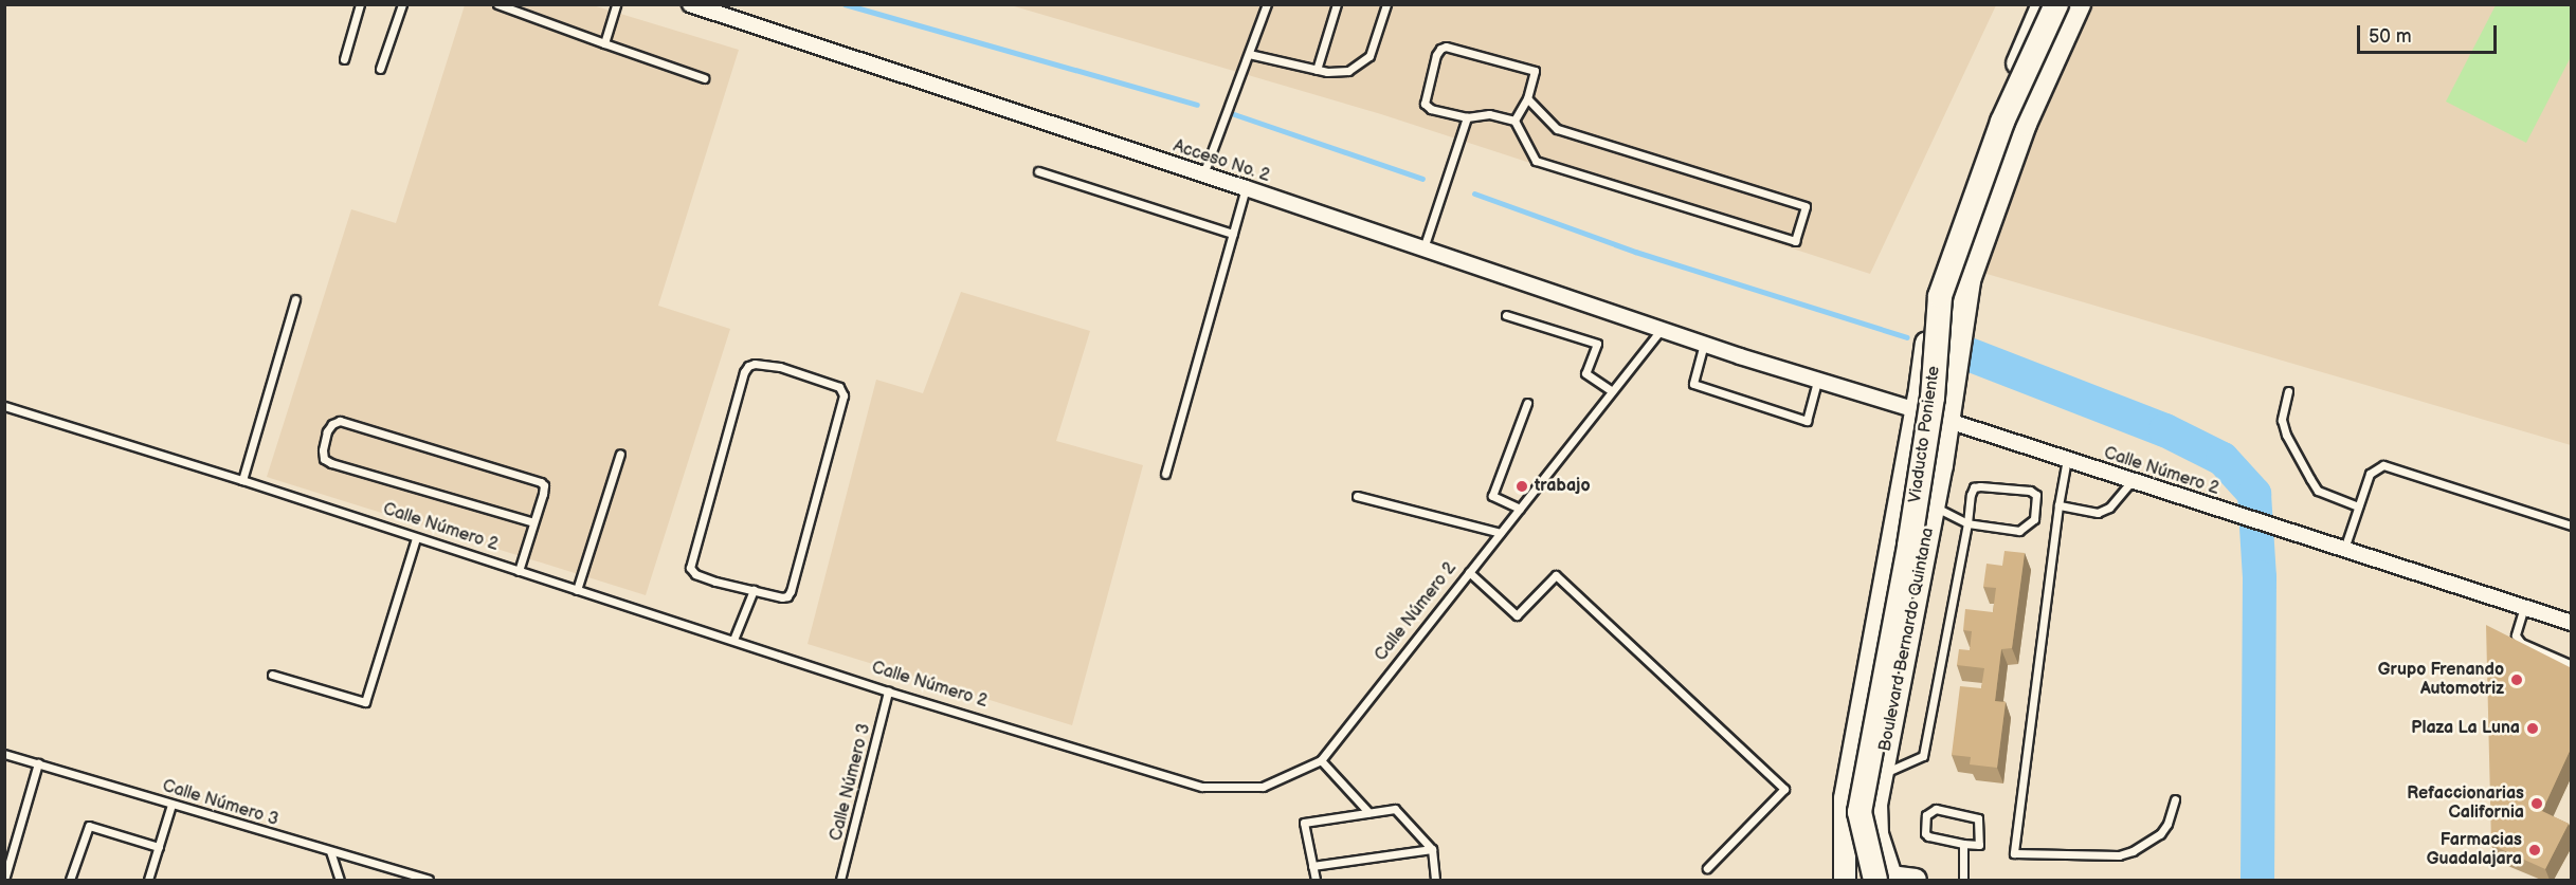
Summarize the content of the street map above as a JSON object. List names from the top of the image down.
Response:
{
  "streets": {
    "main road": ["Viaducto Poniente", "Boulevard Bernardo Quintana"],
    "street": ["Acceso No. 2", "Calle Número 2"],
    "lane": ["Calle Número 3"]
  },
  "crossings": [
    ["Acceso No. 2", "Calle Número 2"],
    ["Viaducto Poniente", "Boulevard Bernardo Quintana"],
    ["Calle Número 2", "Boulevard Bernardo Quintana"],
    ["Calle Número 2", "Calle Número 3"]
  ],
  "places": [
    "trabajo",
    "Grupo Frenando Automotriz",
    "Plaza La Luna",
    "Refaccionarias California",
    "Farmacias Guadalajara"
  ],
  "scale_bar": "50 m"
}
